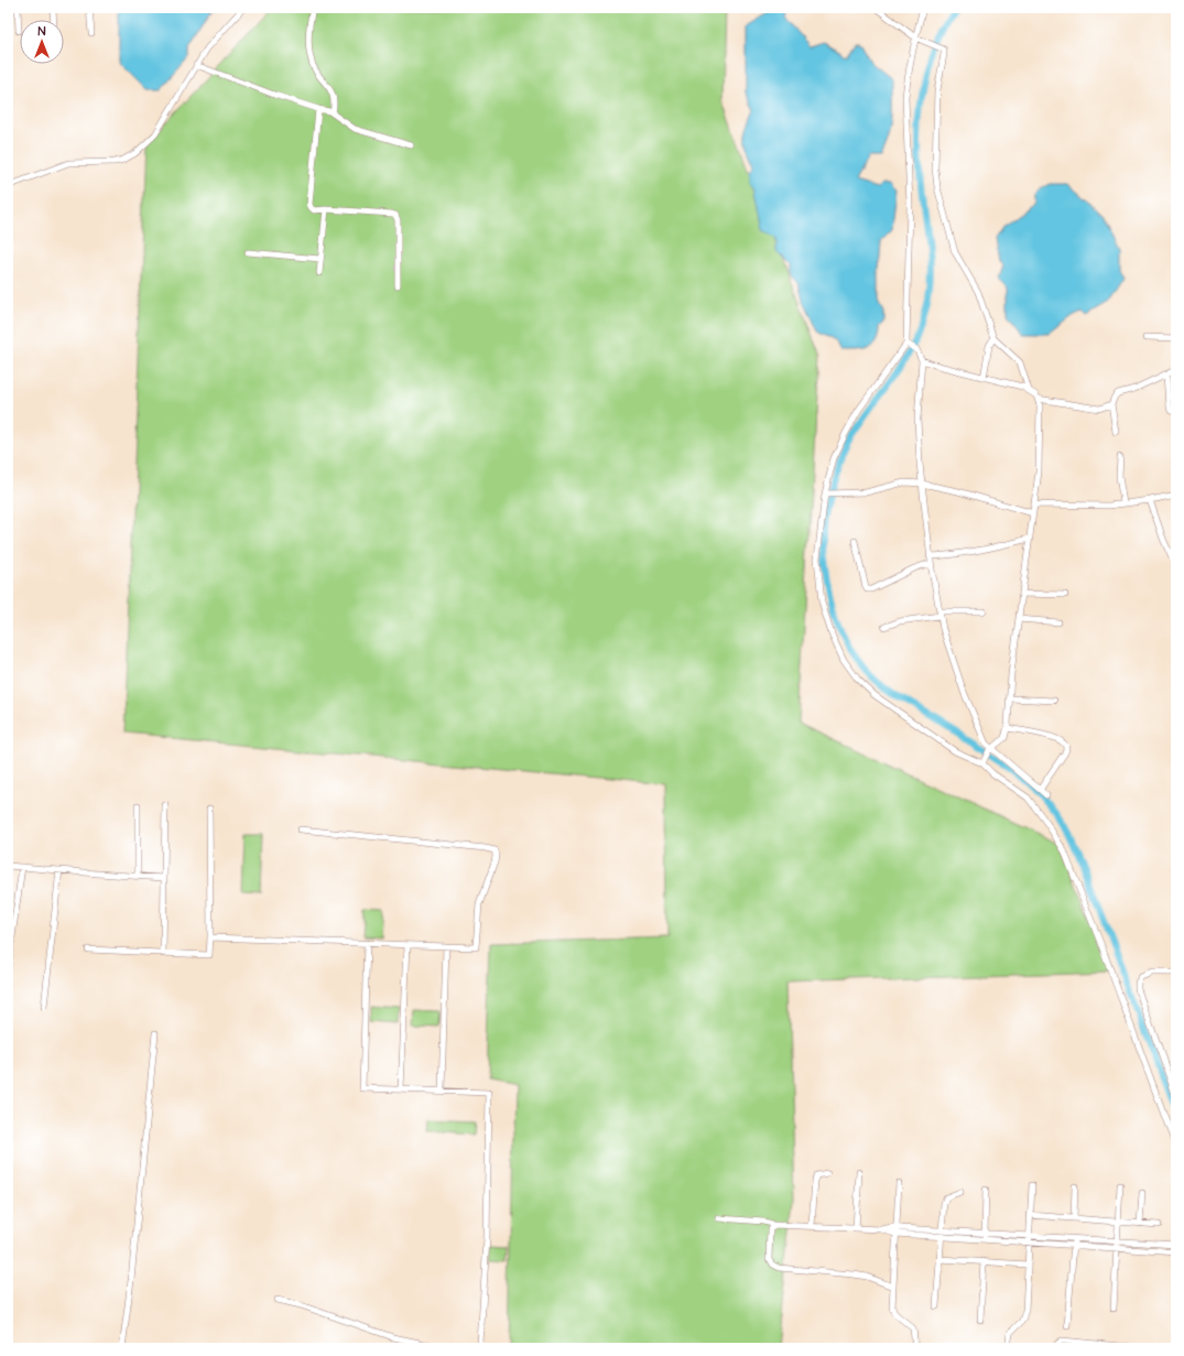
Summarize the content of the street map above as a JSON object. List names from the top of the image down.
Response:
{
  "north": "top"
}
